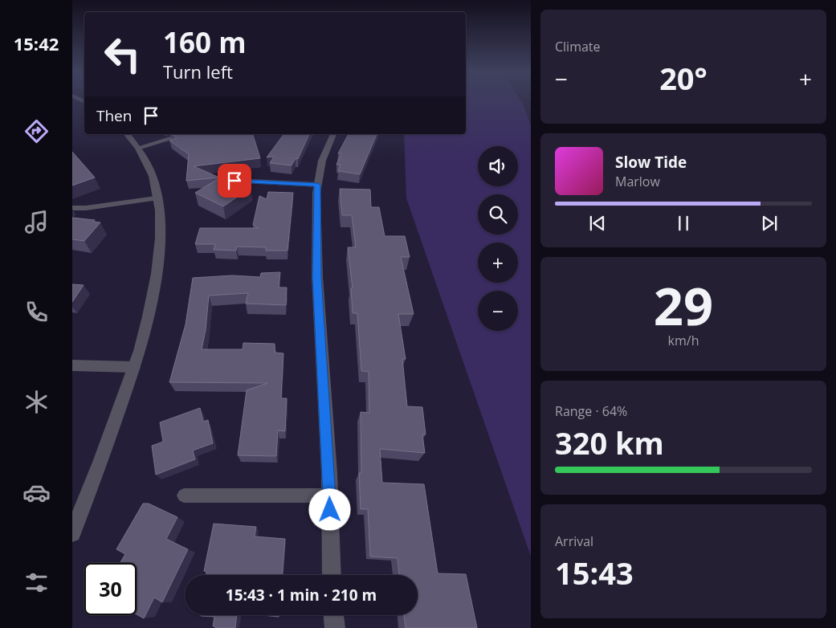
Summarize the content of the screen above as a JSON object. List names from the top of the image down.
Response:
{
  "page": {
    "tabs": "15:42",
    "tile": [
      "Climate",
      ["29", "km/h"],
      ["Range · 64%", "320 km"],
      ["Arrival", "15:43"]
    ],
    "turn": ["160 m", "Turn left"],
    "heat": ["−", "20°", "+"],
    "then": "Then",
    "map_buttons": ["+", "−"],
    "song": ["Slow Tide", "Marlow"],
    "limit": "30",
    "trip": "15:43 · 1 min · 210 m"
  }
}
